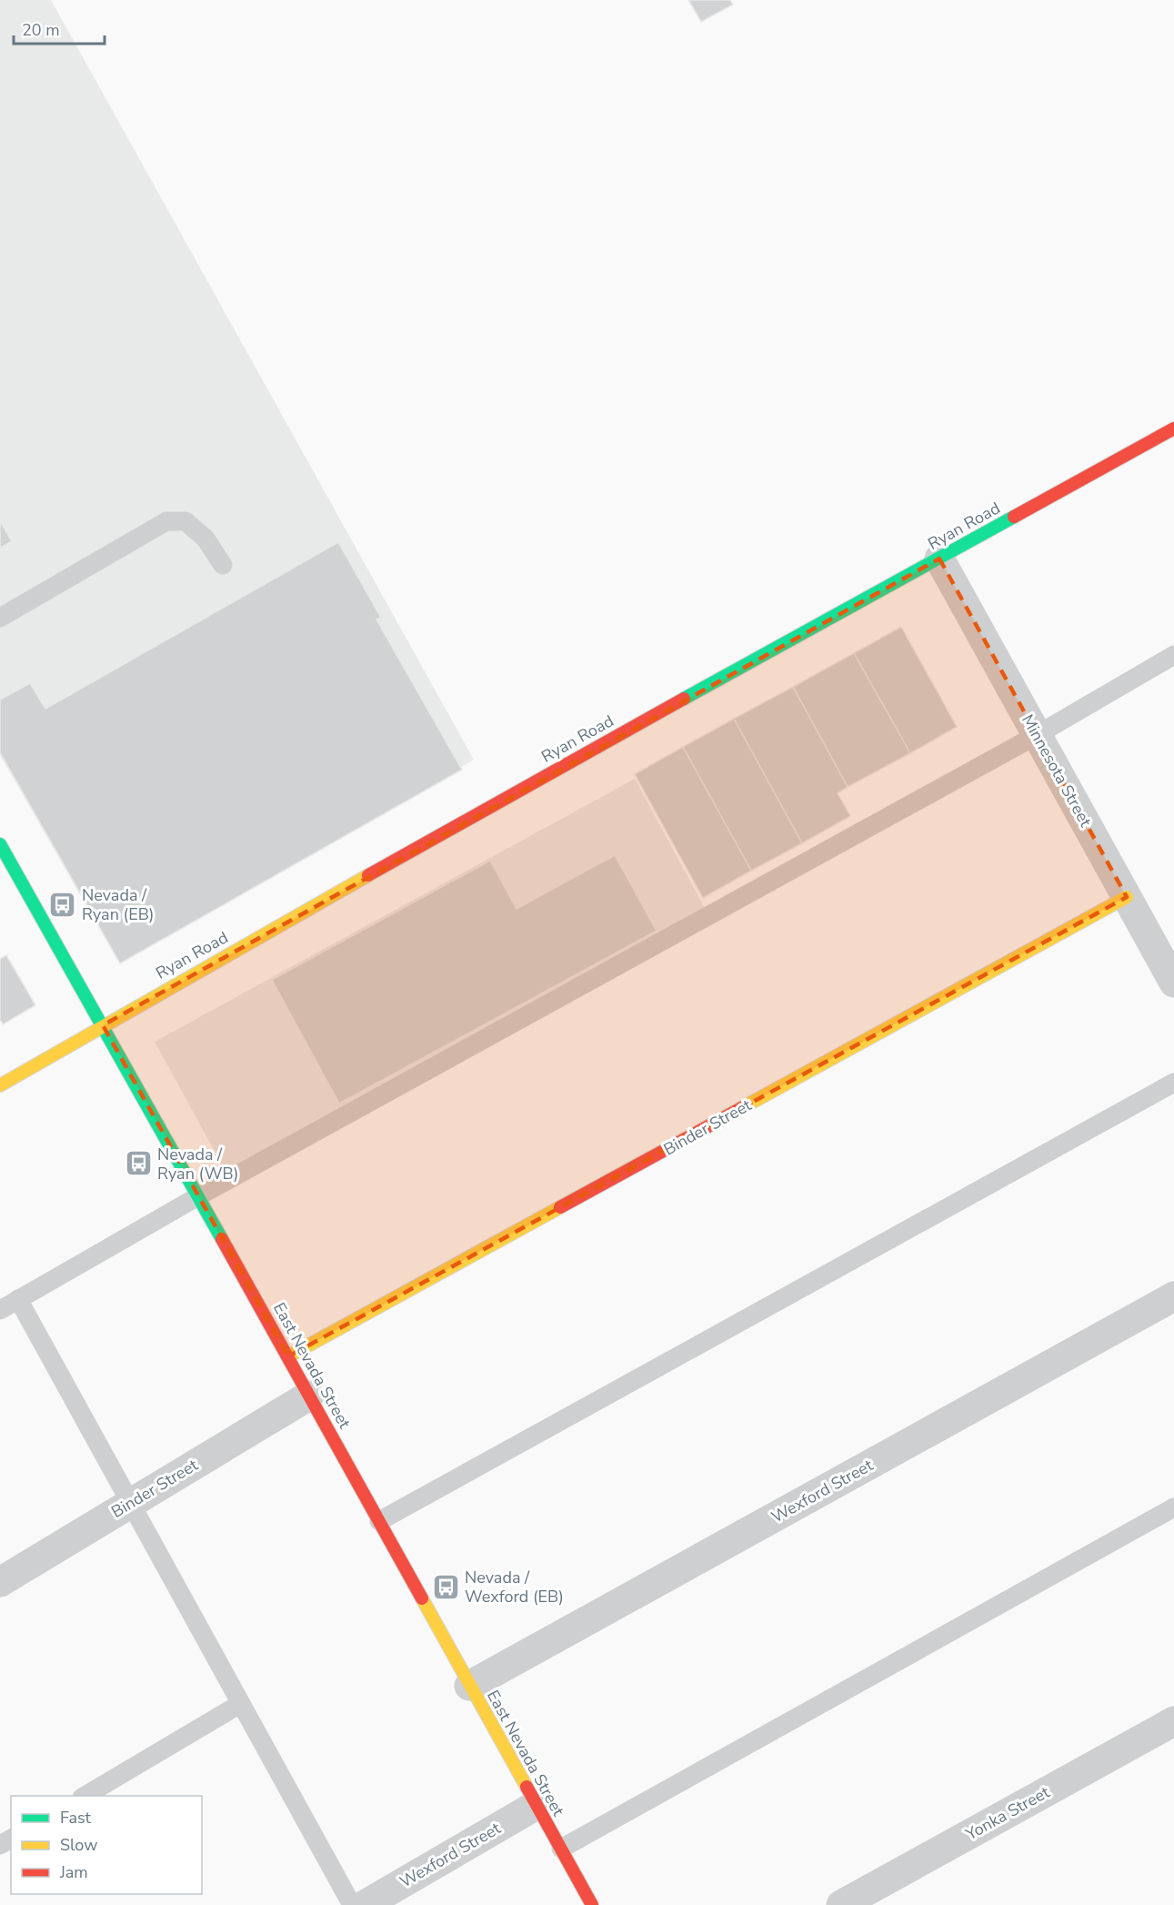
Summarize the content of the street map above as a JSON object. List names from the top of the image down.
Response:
{
  "streets": {
    "street": [
      "Ryan Road",
      "Minnesota Street",
      "Binder Street",
      "East Nevada Street",
      "Wexford Street",
      "Yonka Street"
    ]
  },
  "crossings": [
    ["Ryan Road", "Minnesota Street"],
    ["Ryan Road", "East Nevada Street"],
    ["Minnesota Street", "Binder Street"],
    ["Binder Street", "East Nevada Street"],
    ["East Nevada Street", "Wexford Street"]
  ],
  "places": {
    "bus stop": ["Nevada / Ryan (EB)", "Nevada / Ryan (WB)", "Nevada / Wexford (EB)"]
  },
  "legend": ["Fast", "Slow", "Jam"],
  "scale_bar": "20 m"
}
